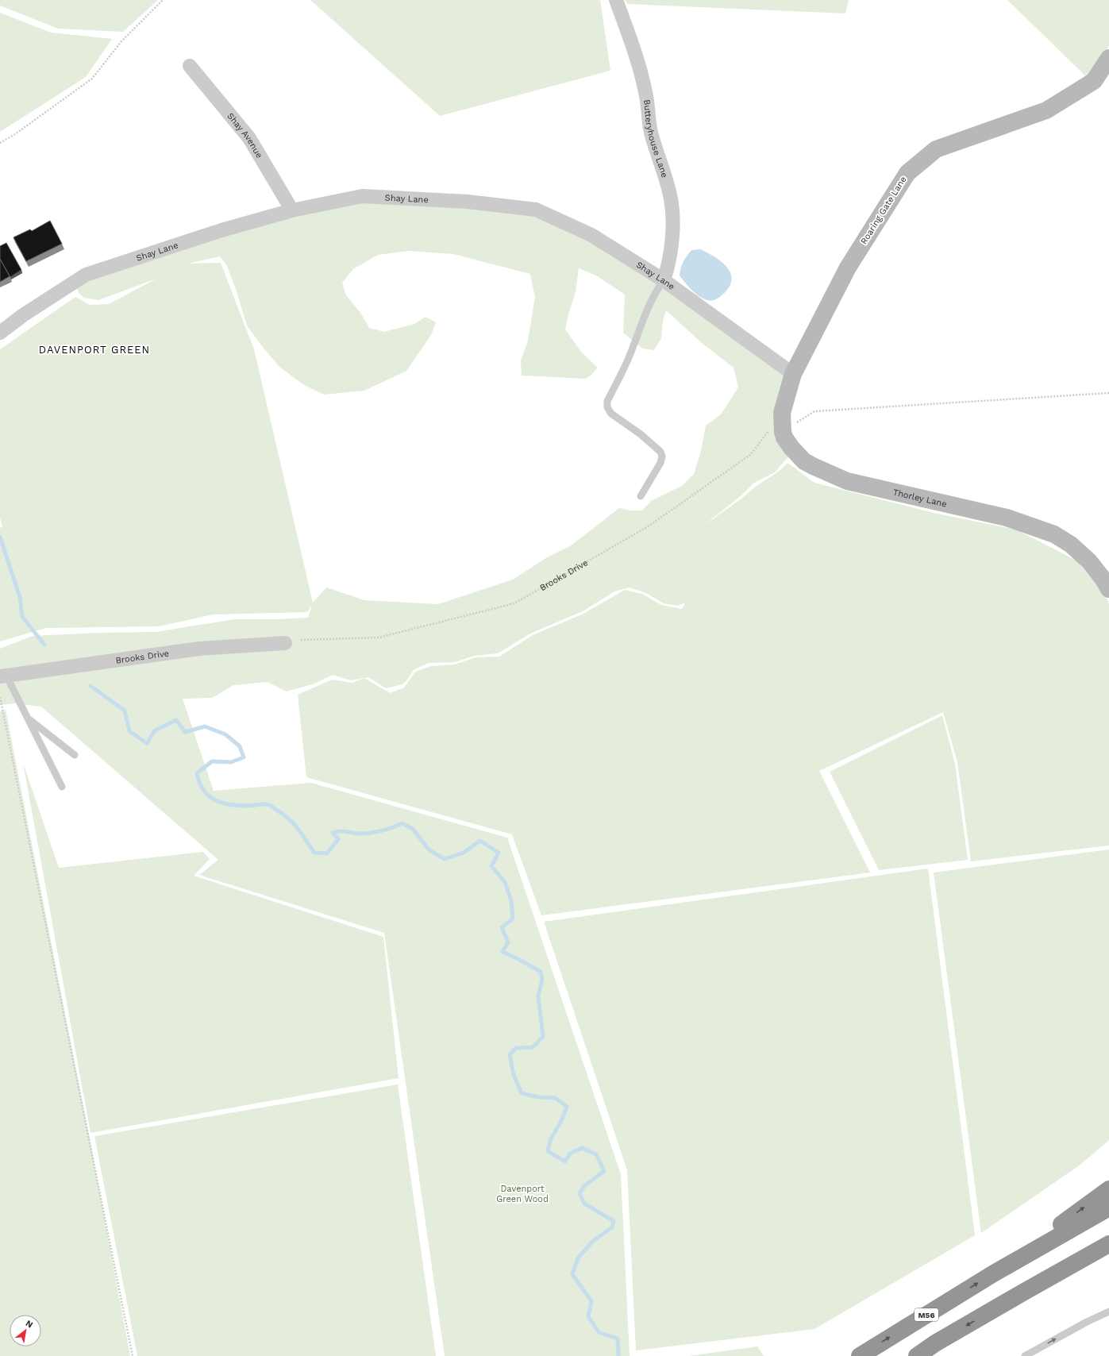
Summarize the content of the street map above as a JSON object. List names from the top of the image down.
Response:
{
  "streets": {
    "highway": ["M56"],
    "street": [
      "Shay Avenue",
      "Butteryhouse Lane",
      "Shay Lane",
      "Roaring Gate Lane",
      "Thorley Lane",
      "Brooks Drive"
    ]
  },
  "crossings": [
    ["Shay Avenue", "Shay Lane"],
    ["Butteryhouse Lane", "Shay Lane"],
    ["Shay Lane", "Roaring Gate Lane"],
    ["Shay Lane", "Thorley Lane"],
    ["Roaring Gate Lane", "Thorley Lane"],
    ["Thorley Lane", "Brooks Drive"]
  ],
  "districts": ["DAVENPORT GREEN"],
  "parks": ["Davenport Green Wood"],
  "north": "top right"
}
